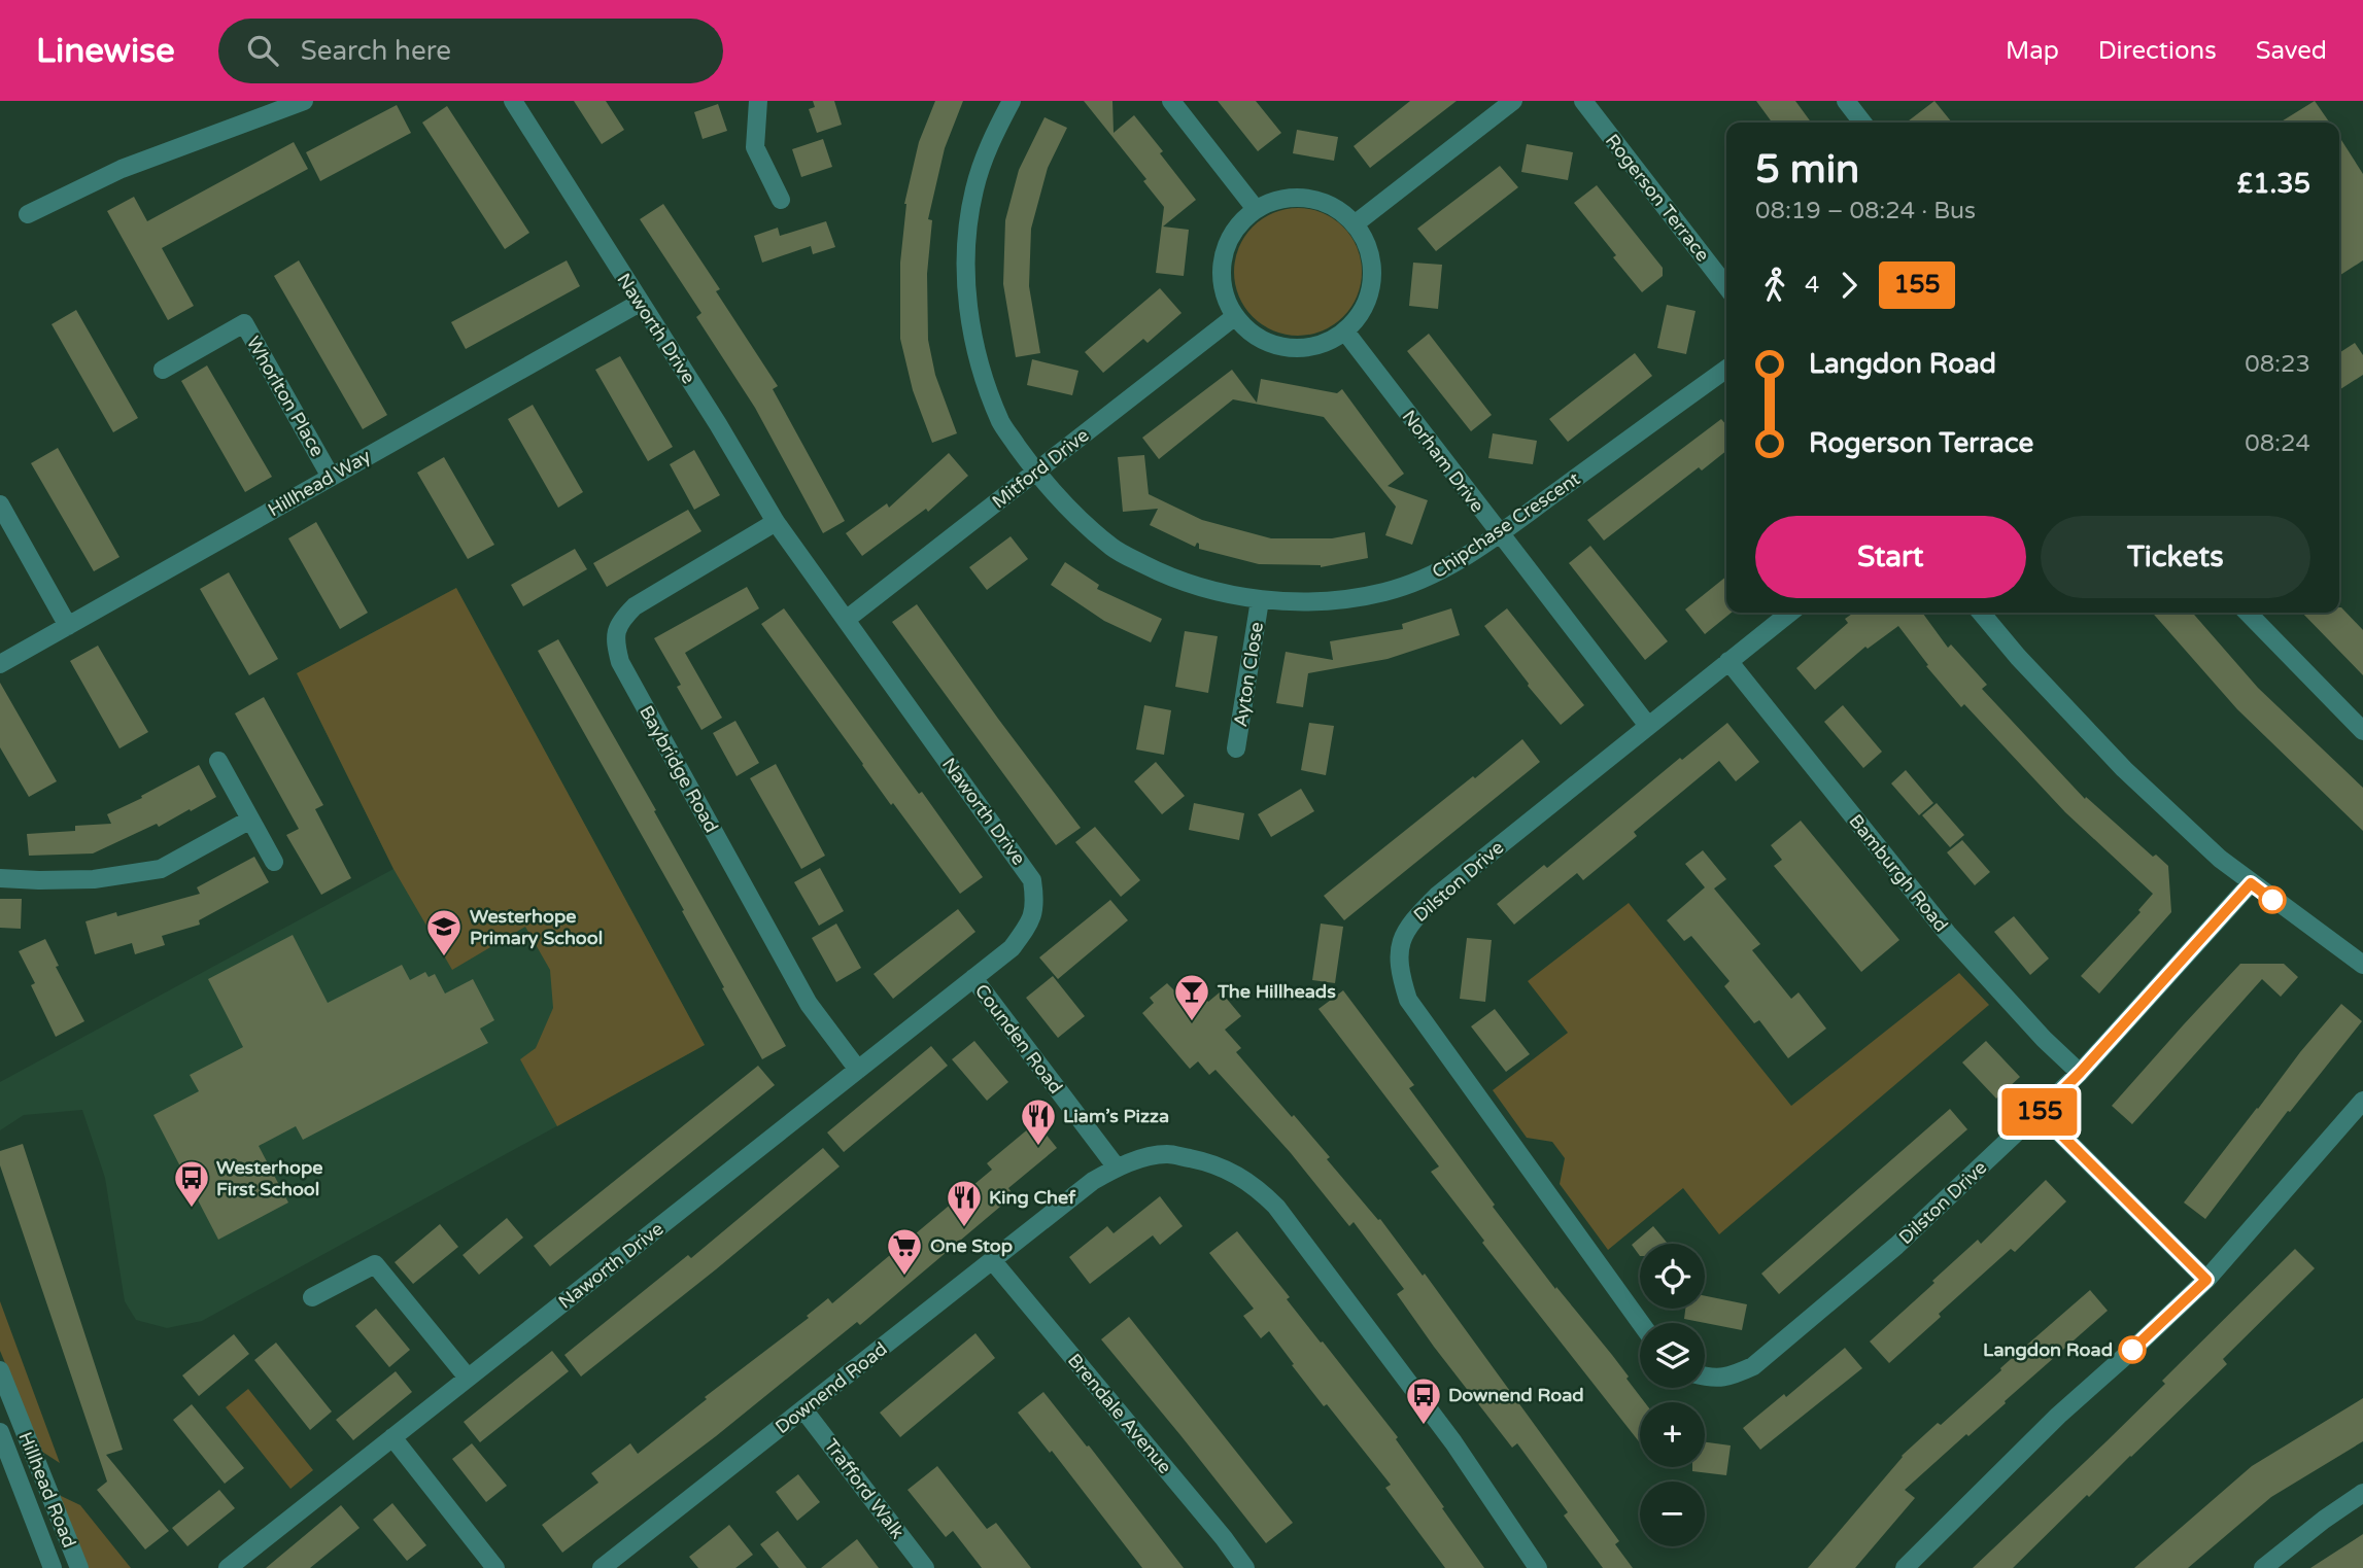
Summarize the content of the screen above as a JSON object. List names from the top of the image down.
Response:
{
  "streets": {
    "street": [
      "Rogerson Terrace",
      "Naworth Drive",
      "Whorlton Place",
      "Norham Drive",
      "Mitford Drive",
      "Hillhead Way",
      "Chipchase Crescent",
      "Ayton Close",
      "Baybridge Road",
      "Bamburgh Road",
      "Dilston Drive",
      "Counden Road",
      "Downend Road",
      "Brendale Avenue",
      "Trafford Walk",
      "Hillhead Road"
    ]
  },
  "crossings": [
    ["Naworth Drive", "Mitford Drive"],
    ["Naworth Drive", "Hillhead Way"],
    ["Naworth Drive", "Baybridge Road"],
    ["Naworth Drive", "Counden Road"],
    ["Whorlton Place", "Hillhead Way"],
    ["Norham Drive", "Mitford Drive"],
    ["Norham Drive", "Chipchase Crescent"],
    ["Norham Drive", "Dilston Drive"],
    ["Mitford Drive", "Chipchase Crescent"],
    ["Chipchase Crescent", "Ayton Close"],
    ["Bamburgh Road", "Dilston Drive"],
    ["Counden Road", "Downend Road"],
    ["Downend Road", "Brendale Avenue"],
    ["Downend Road", "Trafford Walk"]
  ],
  "places": {
    "school or university": ["Westerhope Primary School"],
    "bar": ["The Hillheads"],
    "restaurant": ["Liam’s Pizza", "King Chef"],
    "bus stop": ["Westerhope First School", "Downend Road"],
    "supermarket": ["One Stop"],
    "other": ["Langdon Road"]
  },
  "lines": ["bus line 155"],
  "page": {
    "header": "Linewise",
    "search": "Search here",
    "nav": ["Map", "Directions", "Saved"],
    "on_map": "155",
    "heading": ["5 min", "08:19 – 08:24 · Bus", "£1.35"],
    "legs": ["4", "155"],
    "list": [
      {
        "name": "Langdon Road",
        "value": "08:23"
      },
      {
        "name": "Rogerson Terrace",
        "value": "08:24"
      }
    ],
    "buttons": ["Start", "Tickets"],
    "map_buttons": ["+", "−"]
  }
}
